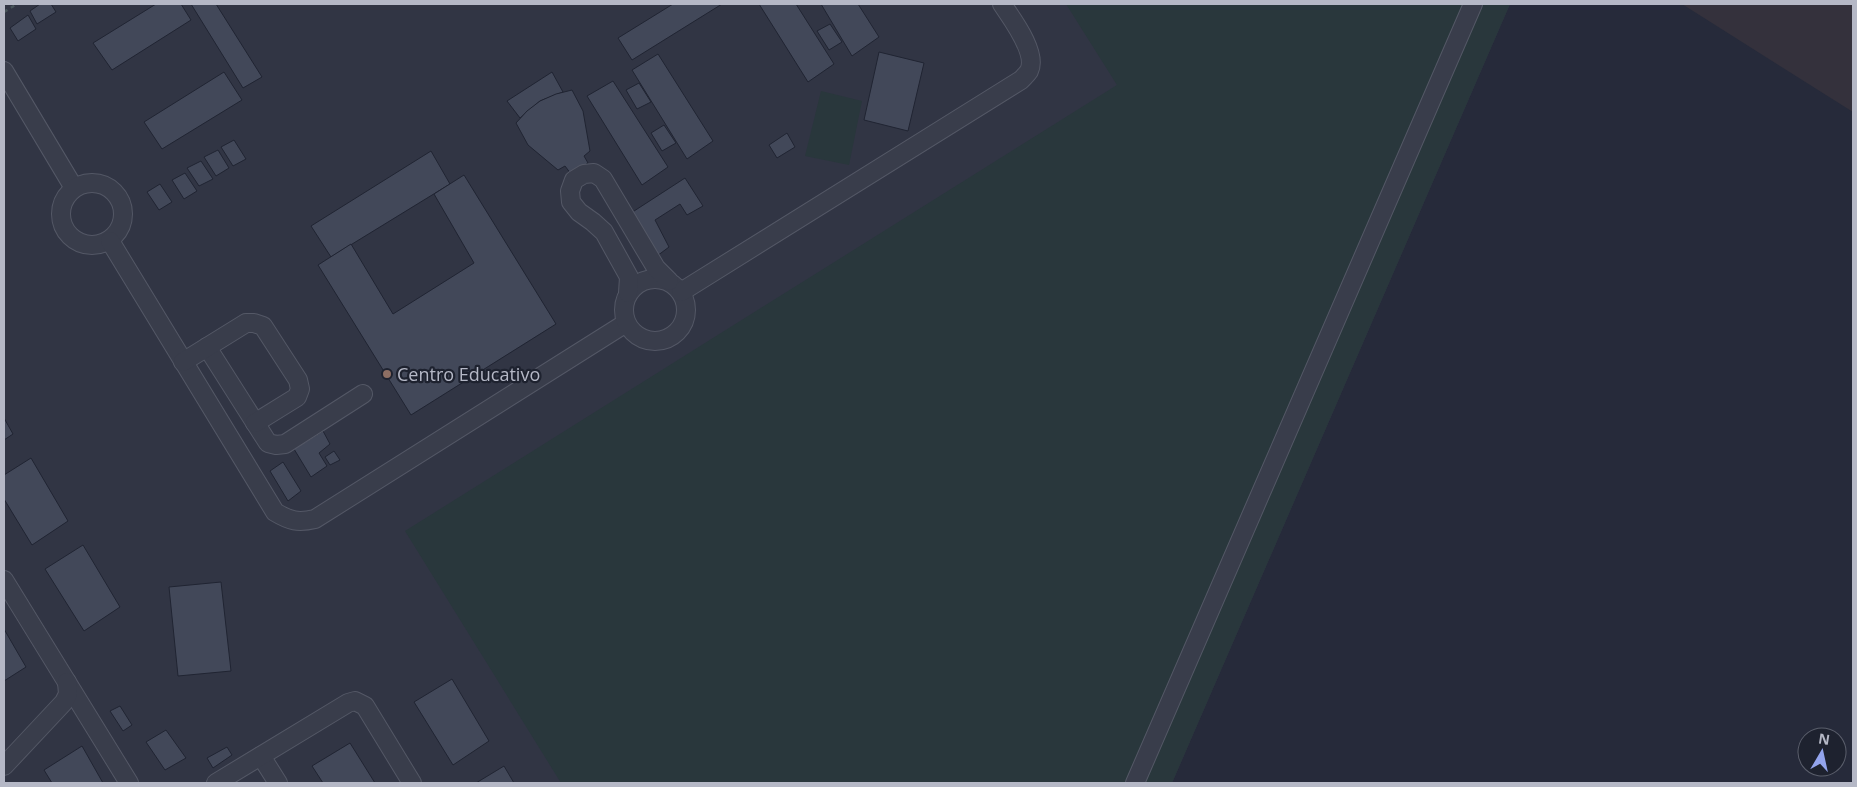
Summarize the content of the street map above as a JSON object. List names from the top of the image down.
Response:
{
  "places": ["Centro Educativo"],
  "north": "top"
}
